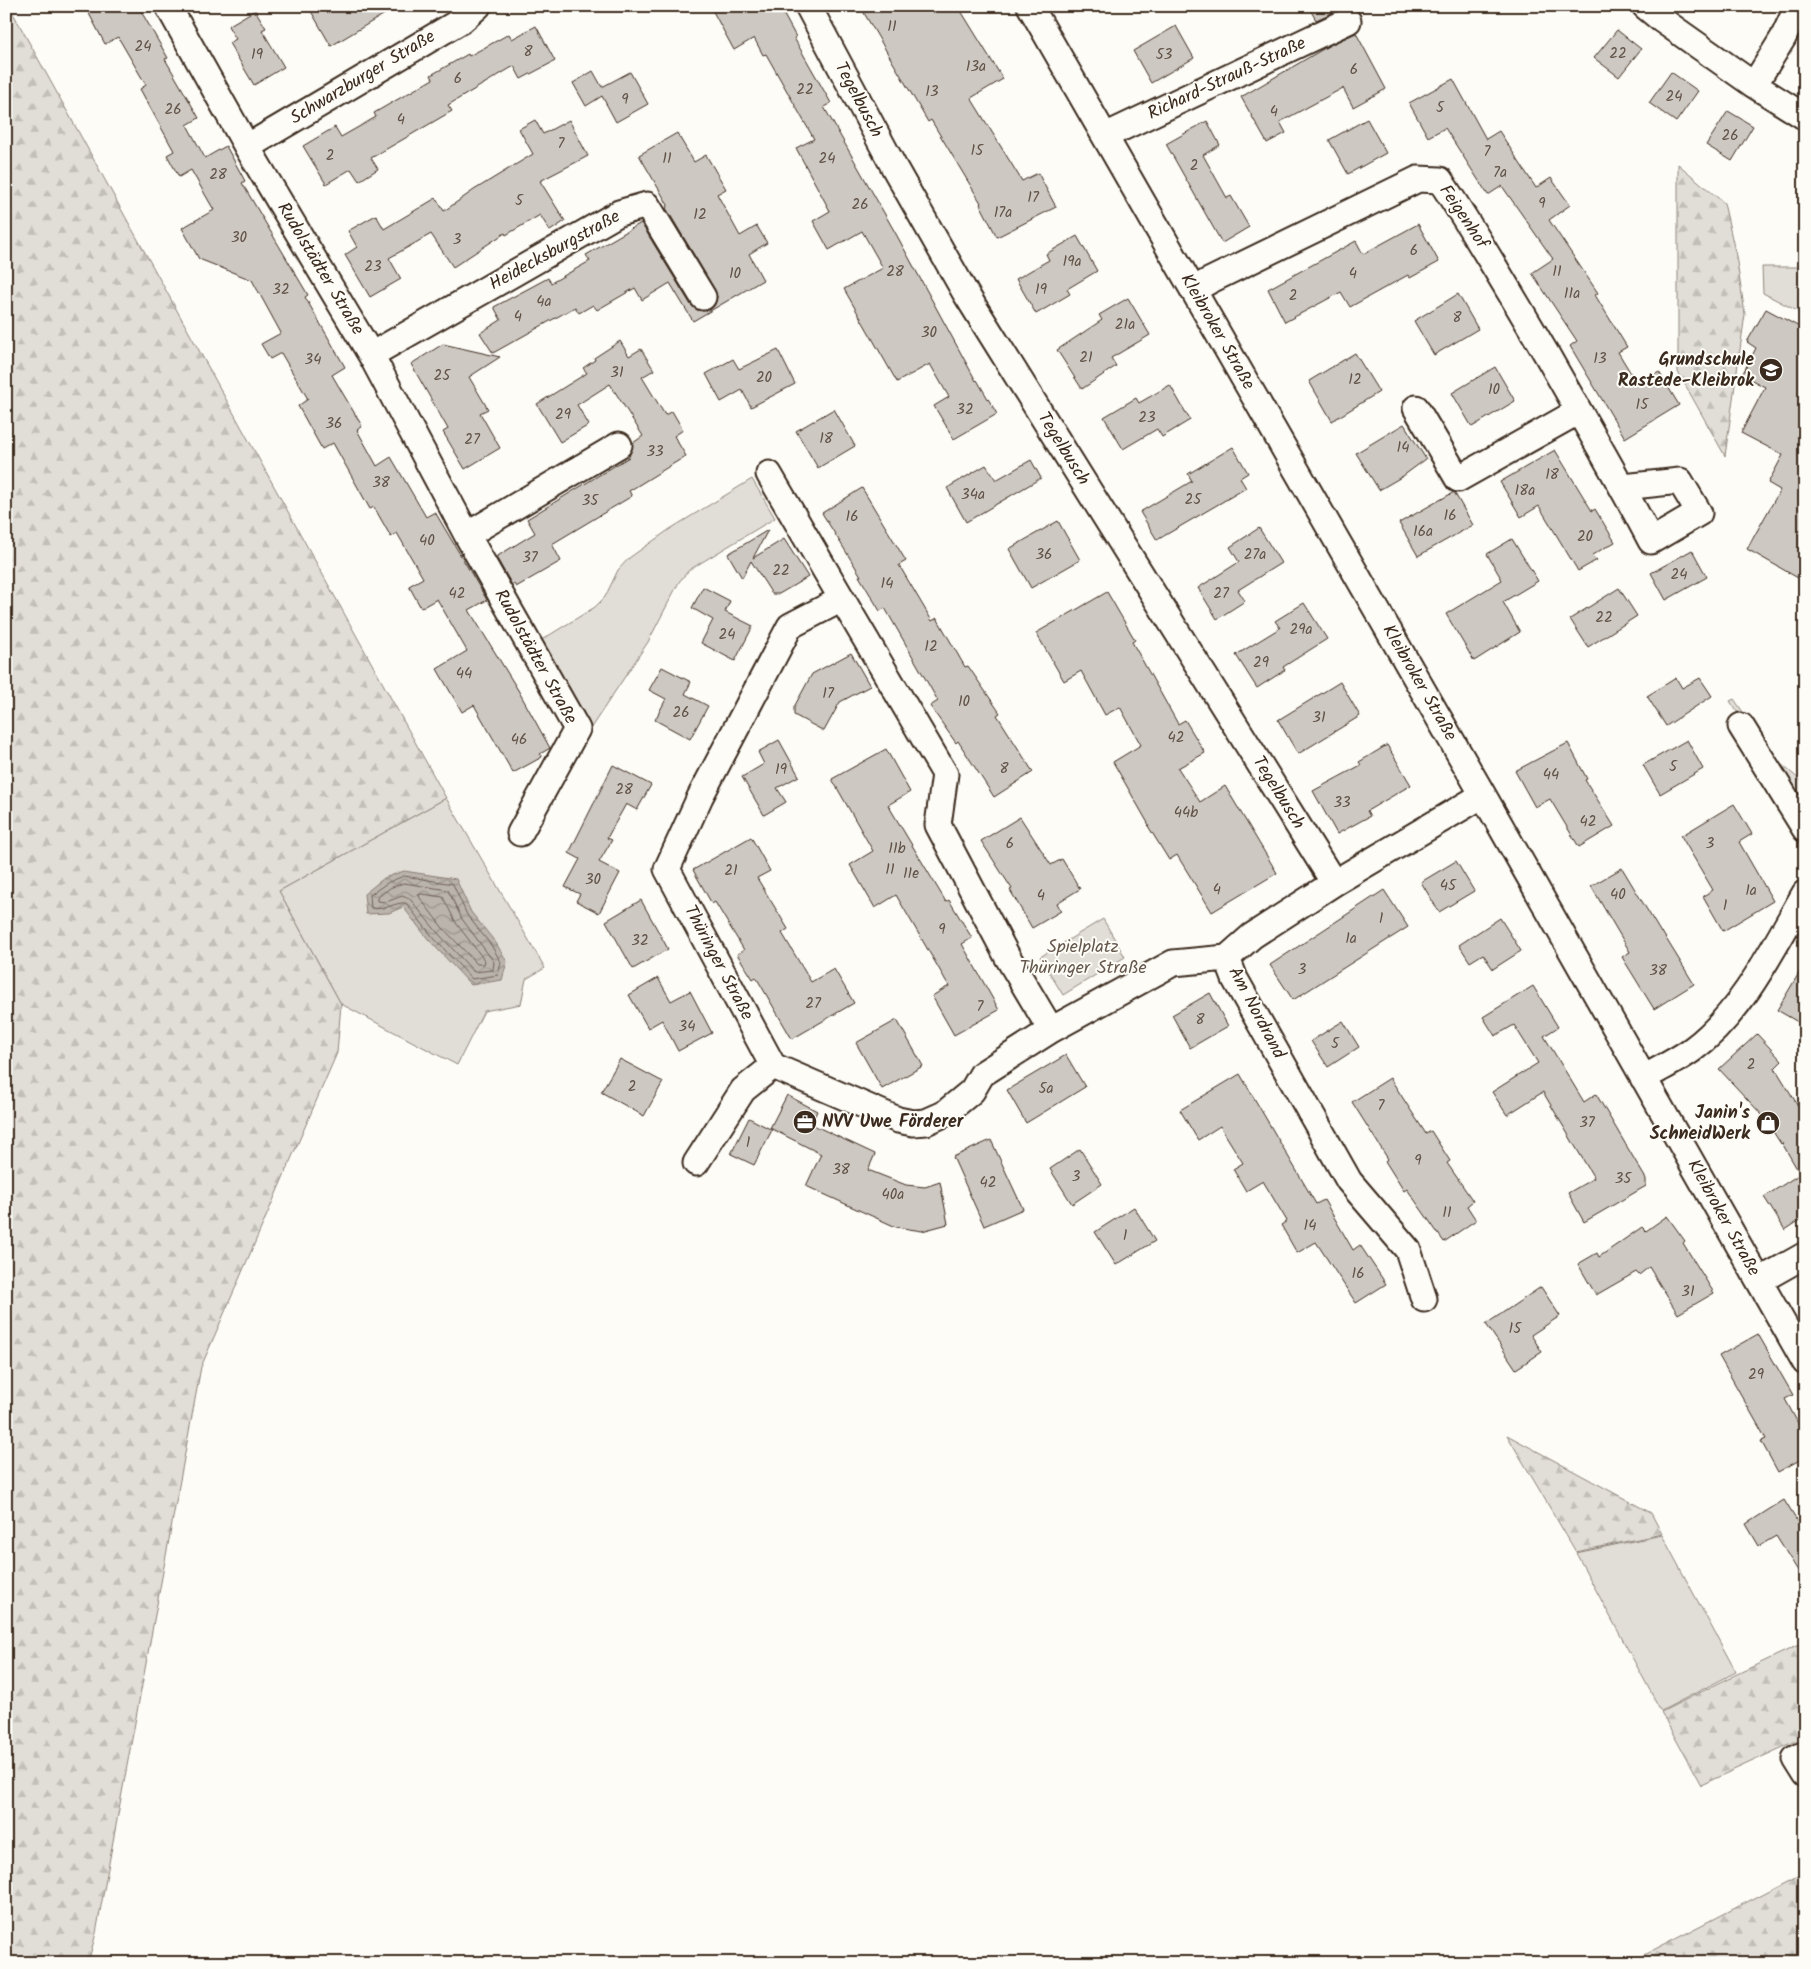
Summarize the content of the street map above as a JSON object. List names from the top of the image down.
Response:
{
  "streets": {
    "street": [
      "Schwarzburger Straße",
      "Richard-Strauß-Straße",
      "Tegelbusch",
      "Feigenhof",
      "Heidecksburgstraße",
      "Rudolstädter Straße",
      "Kleibroker Straße",
      "Thüringer Straße",
      "Am Nordrand"
    ]
  },
  "crossings": [
    ["Schwarzburger Straße", "Rudolstädter Straße"],
    ["Richard-Strauß-Straße", "Kleibroker Straße"],
    ["Tegelbusch", "Am Nordrand"],
    ["Feigenhof", "Kleibroker Straße"],
    ["Heidecksburgstraße", "Rudolstädter Straße"],
    ["Kleibroker Straße", "Am Nordrand"]
  ],
  "parks": ["Spielplatz Thüringer Straße"],
  "places": {
    "school or university": ["Grundschule Rastede-Kleibrok"],
    "office": ["NVV Uwe Förderer"],
    "shop": ["Janin's SchneidWerk"]
  },
  "house_numbers": [
    "11",
    "24",
    "8",
    "22",
    "19",
    "53",
    "13a",
    "6",
    "6",
    "22",
    "13",
    "24",
    "9",
    "5",
    "26",
    "4",
    "4",
    "26",
    "7",
    "15",
    "7",
    "2",
    "11",
    "24",
    "2",
    "7a",
    "28",
    "17",
    "5",
    "9",
    "26",
    "17a",
    "12",
    "30",
    "3",
    "6",
    "19a",
    "23",
    "28",
    "11",
    "10",
    "4",
    "32",
    "19",
    "11a",
    "2",
    "4a",
    "4",
    "8",
    "21a",
    "30",
    "21",
    "13",
    "34",
    "31",
    "25",
    "20",
    "12",
    "10",
    "15",
    "32",
    "29",
    "23",
    "36",
    "18",
    "27",
    "14",
    "33",
    "18",
    "38",
    "18a",
    "34a",
    "25",
    "35",
    "16",
    "16",
    "16a",
    "20",
    "40",
    "36",
    "27a",
    "37",
    "22",
    "24",
    "14",
    "42",
    "27",
    "22",
    "29a",
    "24",
    "12",
    "29",
    "44",
    "17",
    "10",
    "26",
    "31",
    "42",
    "46",
    "5",
    "8",
    "19",
    "44",
    "28",
    "33",
    "44b",
    "42",
    "6",
    "3",
    "11b",
    "11",
    "21",
    "11e",
    "30",
    "45",
    "4",
    "1a",
    "40",
    "4",
    "1",
    "1",
    "9",
    "1a",
    "32",
    "3",
    "38",
    "27",
    "7",
    "8",
    "34",
    "5",
    "2",
    "2",
    "5a",
    "7",
    "37",
    "1",
    "9",
    "38",
    "3",
    "35",
    "42",
    "40a",
    "11",
    "14",
    "1",
    "16",
    "31",
    "15",
    "29"
  ]
}
